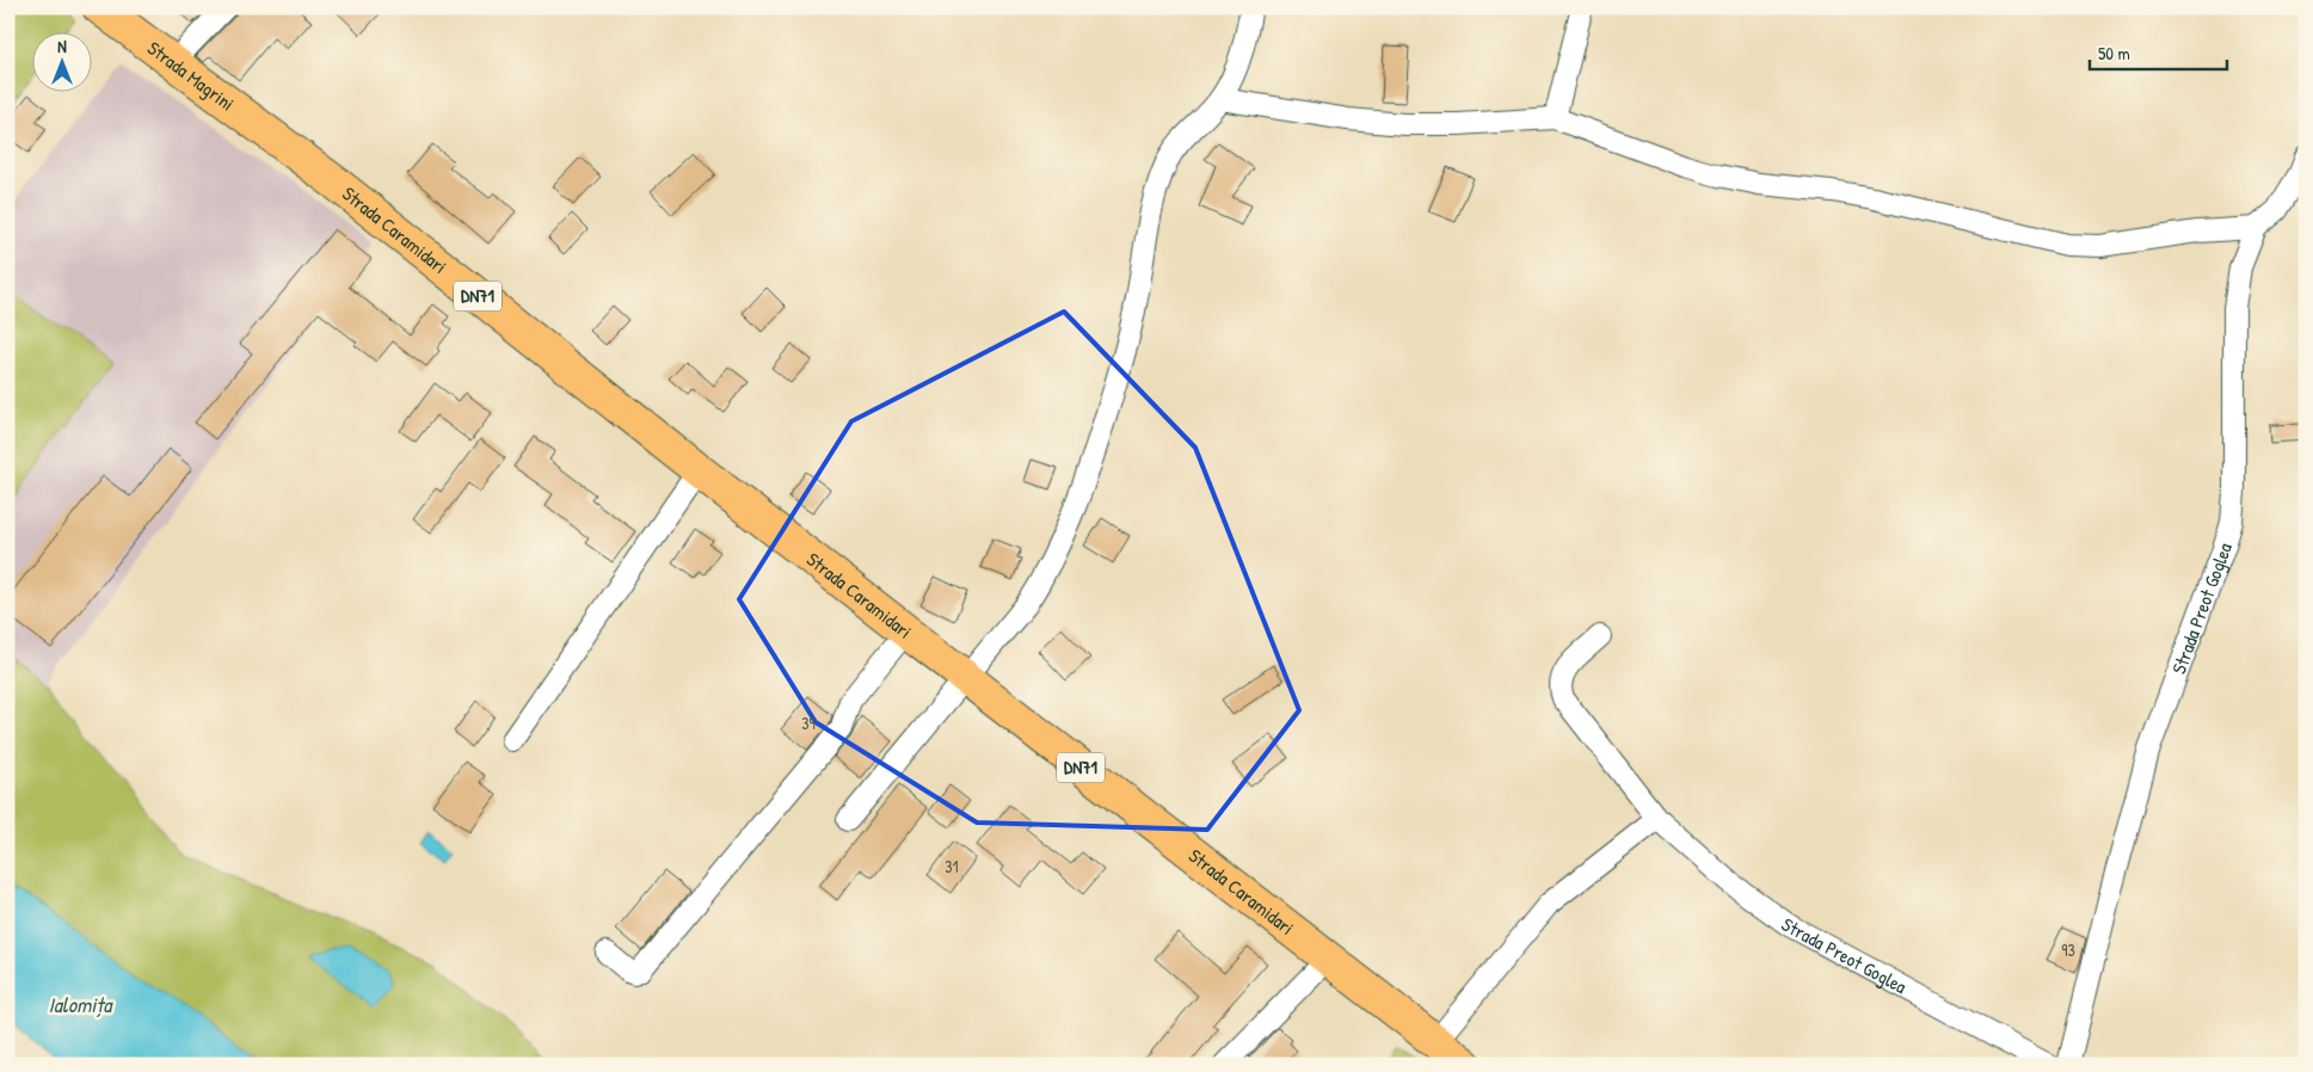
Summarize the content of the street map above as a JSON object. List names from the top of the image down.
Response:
{
  "streets": {
    "main road": ["Strada Magrini", "Strada Caramidari", "DN71"],
    "street": ["Strada Preot Goglea"]
  },
  "crossings": [
    ["Strada Magrini", "Strada Caramidari"]
  ],
  "water": ["Ialomița"],
  "house_numbers": ["39", "31", "93"],
  "scale_bar": "50 m",
  "north": "top"
}
